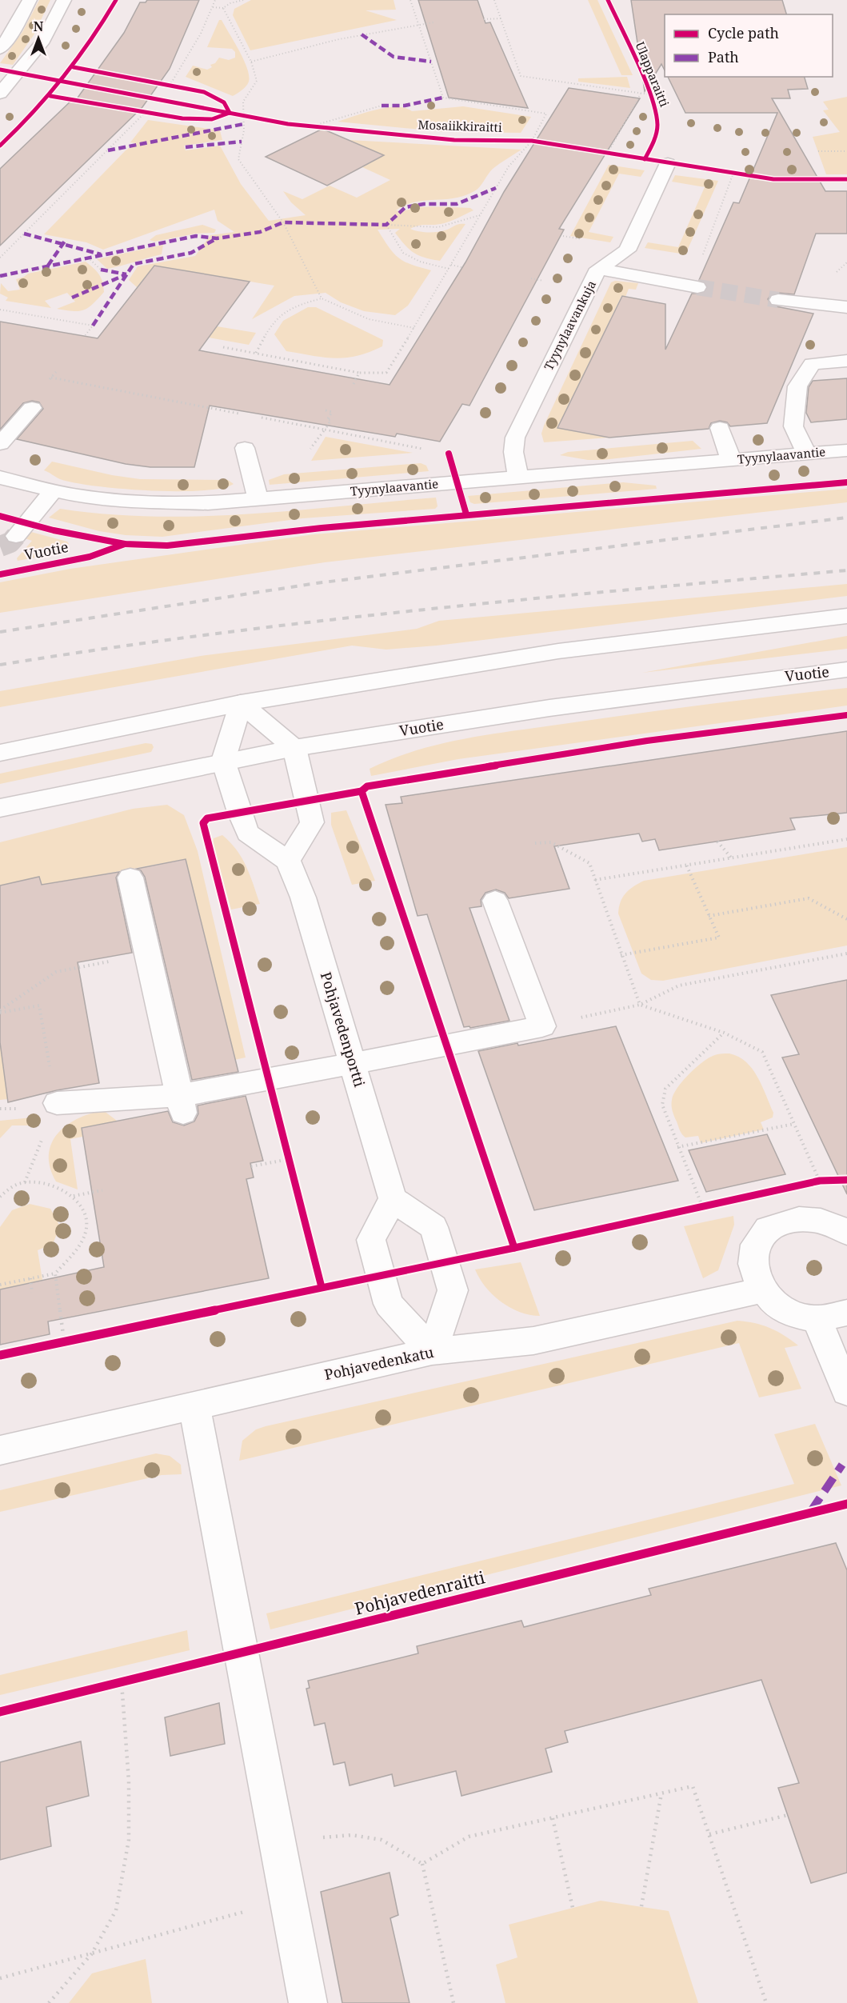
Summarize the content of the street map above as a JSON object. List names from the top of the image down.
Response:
{
  "streets": {
    "street": [
      "Tyynylaavankuja",
      "Tyynylaavantie",
      "Vuotie",
      "Pohjavedenportti",
      "Pohjavedenkatu"
    ],
    "cycle path": ["Ulapparaitti", "Mosaiikkiraitti", "Pohjavedenraitti"]
  },
  "crossings": [
    ["Tyynylaavankuja", "Tyynylaavantie"]
  ],
  "legend": ["Cycle path", "Path"],
  "north": "top"
}
